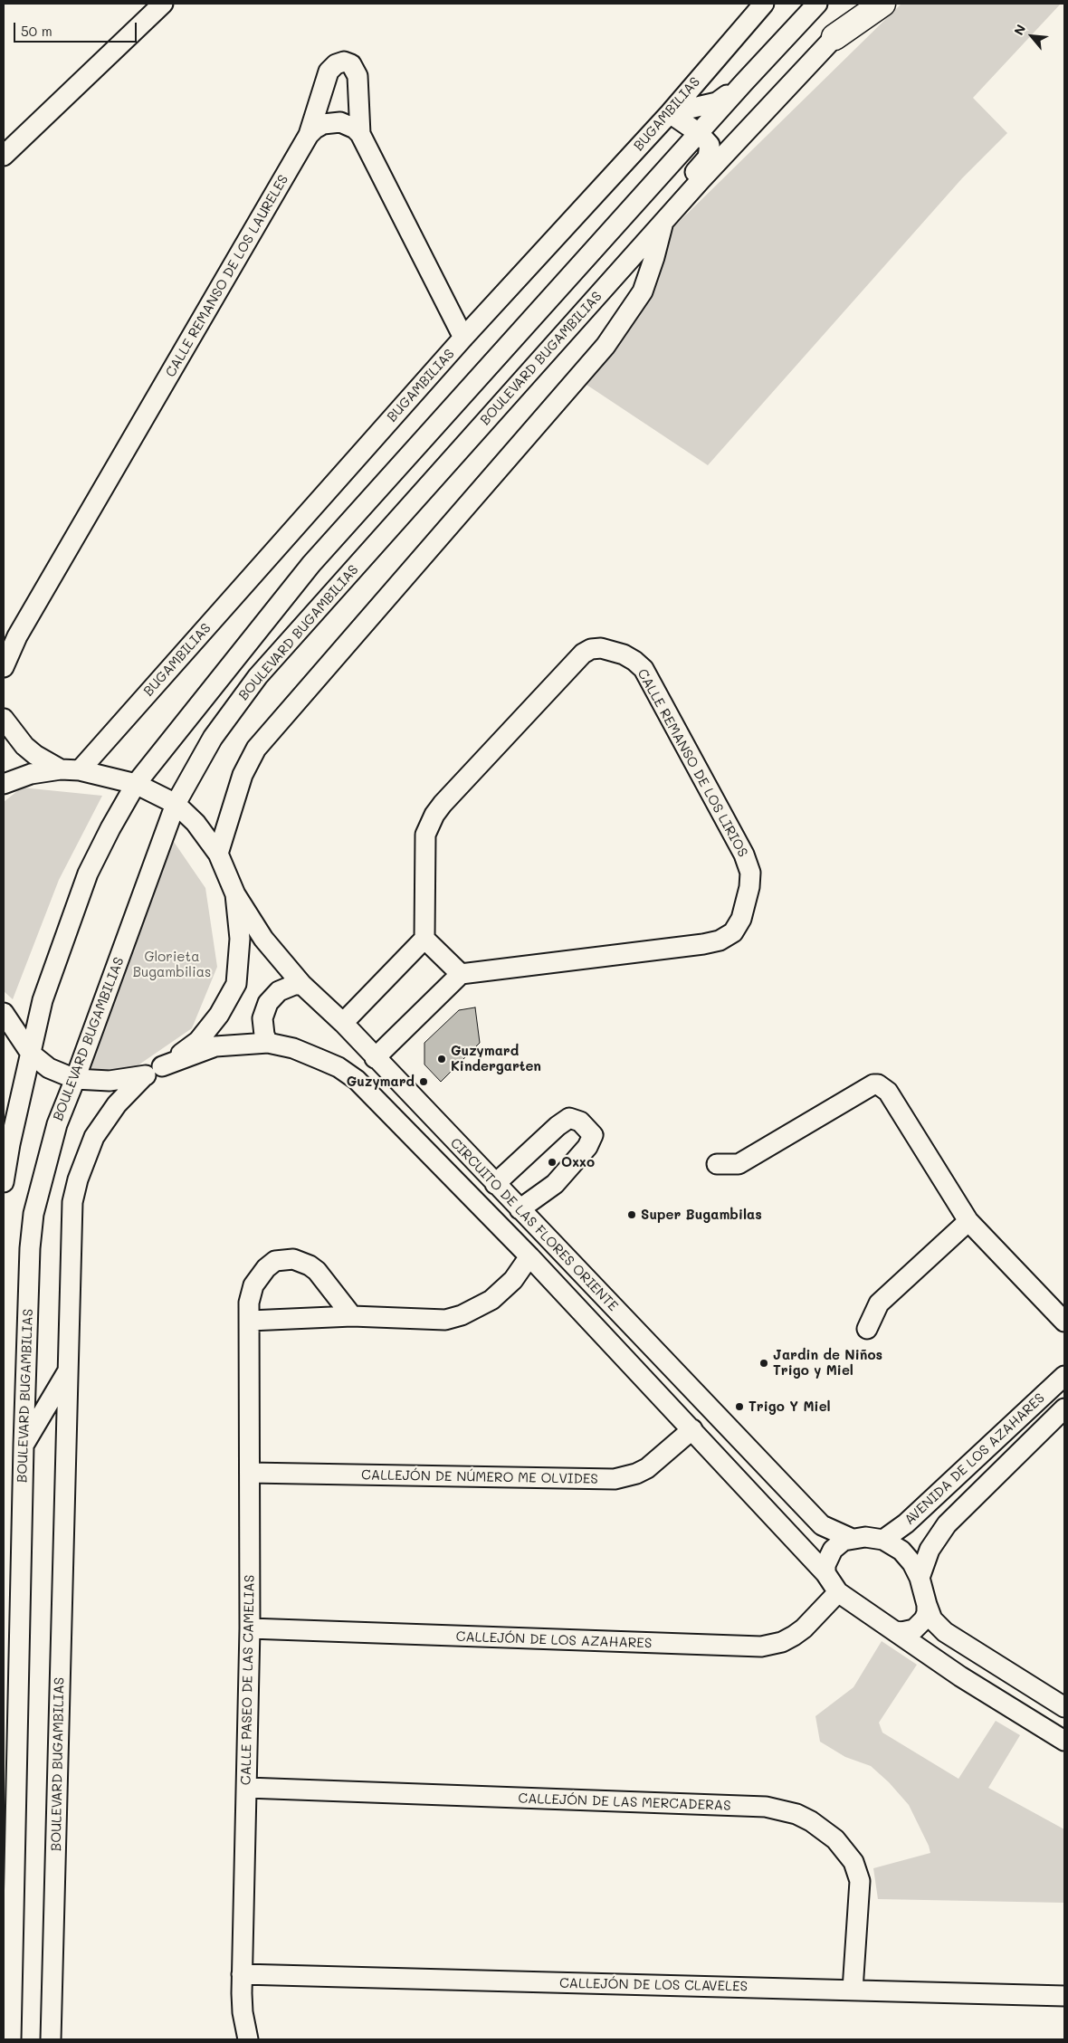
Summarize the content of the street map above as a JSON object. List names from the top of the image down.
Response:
{
  "streets": {
    "street": [
      "BUGAMBILIAS",
      "CALLE REMANSO DE LOS LAURELES",
      "BOULEVARD BUGAMBILIAS",
      "CALLE REMANSO DE LOS LIRIOS",
      "CIRCUITO DE LAS FLORES ORIENTE",
      "AVENIDA DE LOS AZAHARES",
      "CALLEJÓN DE NÚMERO ME OLVIDES",
      "CALLEJÓN DE LOS AZAHARES",
      "CALLE PASEO DE LAS CAMELIAS",
      "CALLEJÓN DE LAS MERCADERAS",
      "CALLEJÓN DE LOS CLAVELES"
    ]
  },
  "crossings": [
    ["CIRCUITO DE LAS FLORES ORIENTE", "AVENIDA DE LOS AZAHARES"],
    ["CIRCUITO DE LAS FLORES ORIENTE", "CALLEJÓN DE NÚMERO ME OLVIDES"],
    ["CIRCUITO DE LAS FLORES ORIENTE", "CALLEJÓN DE LOS AZAHARES"],
    ["AVENIDA DE LOS AZAHARES", "CALLEJÓN DE LOS AZAHARES"],
    ["CALLEJÓN DE NÚMERO ME OLVIDES", "CALLE PASEO DE LAS CAMELIAS"],
    ["CALLEJÓN DE LOS AZAHARES", "CALLE PASEO DE LAS CAMELIAS"],
    ["CALLE PASEO DE LAS CAMELIAS", "CALLEJÓN DE LAS MERCADERAS"],
    ["CALLE PASEO DE LAS CAMELIAS", "CALLEJÓN DE LOS CLAVELES"],
    ["CALLEJÓN DE LAS MERCADERAS", "CALLEJÓN DE LOS CLAVELES"]
  ],
  "parks": ["Glorieta Bugambilias"],
  "places": [
    "Guzymard Kindergarten",
    "Guzymard",
    "Oxxo",
    "Super Bugambilas",
    "Jardin de Niños Trigo y Miel",
    "Trigo Y Miel"
  ],
  "scale_bar": "50 m",
  "north": "top left"
}
